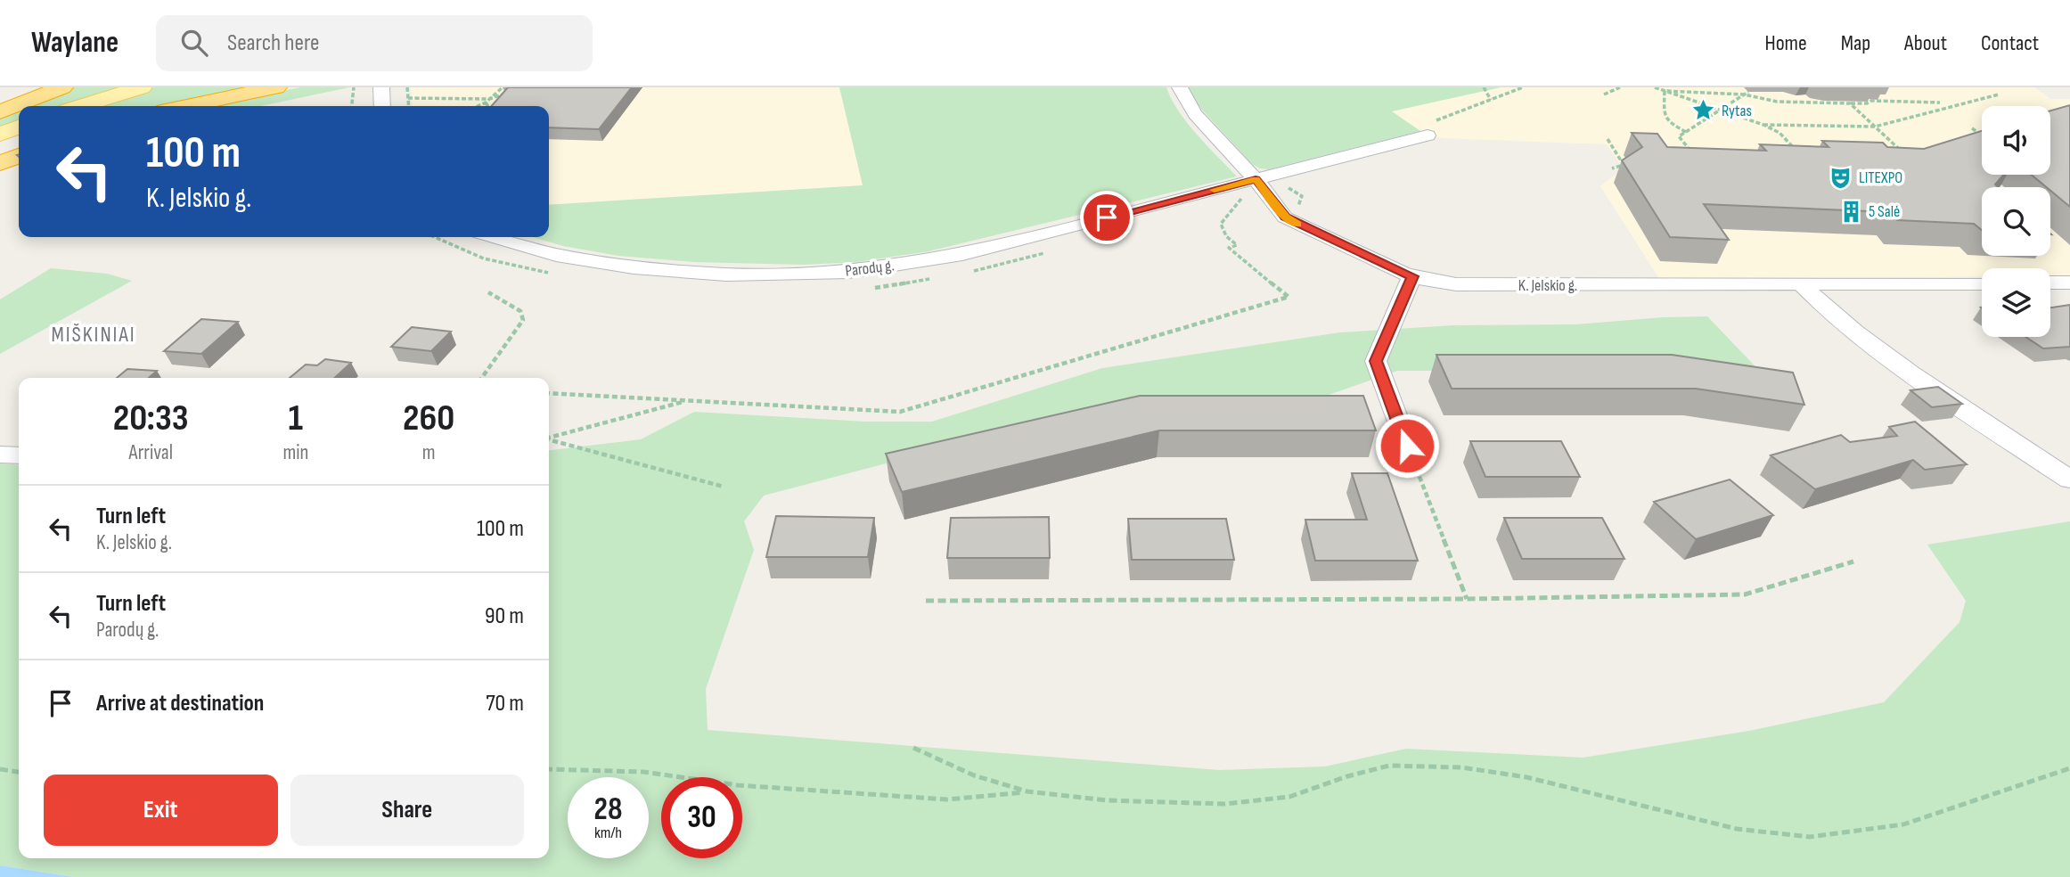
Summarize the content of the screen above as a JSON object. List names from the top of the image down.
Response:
{
  "streets": {
    "street": ["Parodų g.", "K. Jelskio g."]
  },
  "crossings": [
    ["Parodų g.", "K. Jelskio g."]
  ],
  "districts": ["MIŠKINIAI"],
  "places": {
    "place": ["Rytas"],
    "theatre": ["LITEXPO"],
    "building": ["5 Salė"]
  },
  "page": {
    "header": "Waylane",
    "search": "Search here",
    "nav": [
      "Home",
      "Map",
      "About",
      "Contact"
    ],
    "turn": ["100 m", "K. Jelskio g."],
    "eta": [
      "20:33",
      "Arrival",
      "1",
      "min",
      "260",
      "m"
    ],
    "list": [
      {
        "name": "Turn left",
        "note": "K. Jelskio g.",
        "value": "100 m"
      },
      {
        "name": "Turn left",
        "note": "Parodų g.",
        "value": "90 m"
      },
      {
        "name": "Arrive at destination",
        "value": "70 m"
      }
    ],
    "buttons": ["Exit", "Share"],
    "speed": "28 km/h",
    "limit": "30"
  }
}
